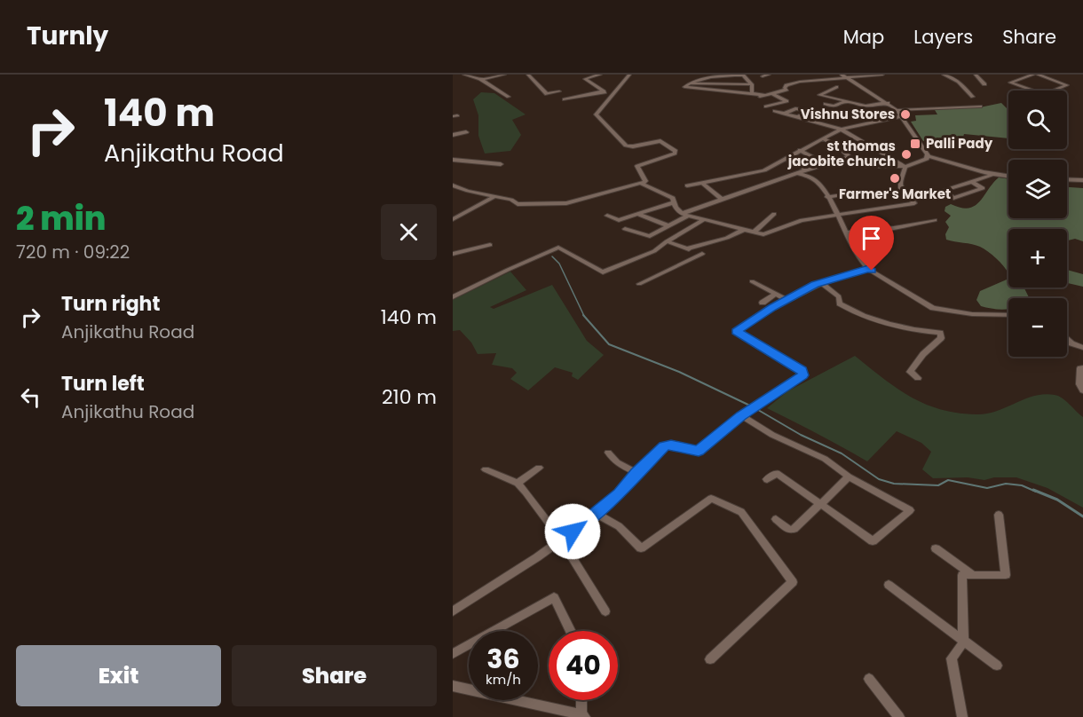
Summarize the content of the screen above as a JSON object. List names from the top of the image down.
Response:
{
  "places": {
    "other": ["Vishnu Stores", "st thomas jacobite church", "Farmer's Market"],
    "transit": ["Palli Pady"]
  },
  "page": {
    "header": "Turnly",
    "nav": ["Map", "Layers", "Share"],
    "turn": ["140 m", "Anjikathu Road"],
    "map_buttons": ["+", "−"],
    "heading": ["2 min", "720 m · 09:22"],
    "list": [
      {
        "name": "Turn right",
        "note": "Anjikathu Road",
        "value": "140 m"
      },
      {
        "name": "Turn left",
        "note": "Anjikathu Road",
        "value": "210 m"
      }
    ],
    "speed": "36 km/h",
    "limit": "40",
    "buttons": ["Exit", "Share"]
  }
}
